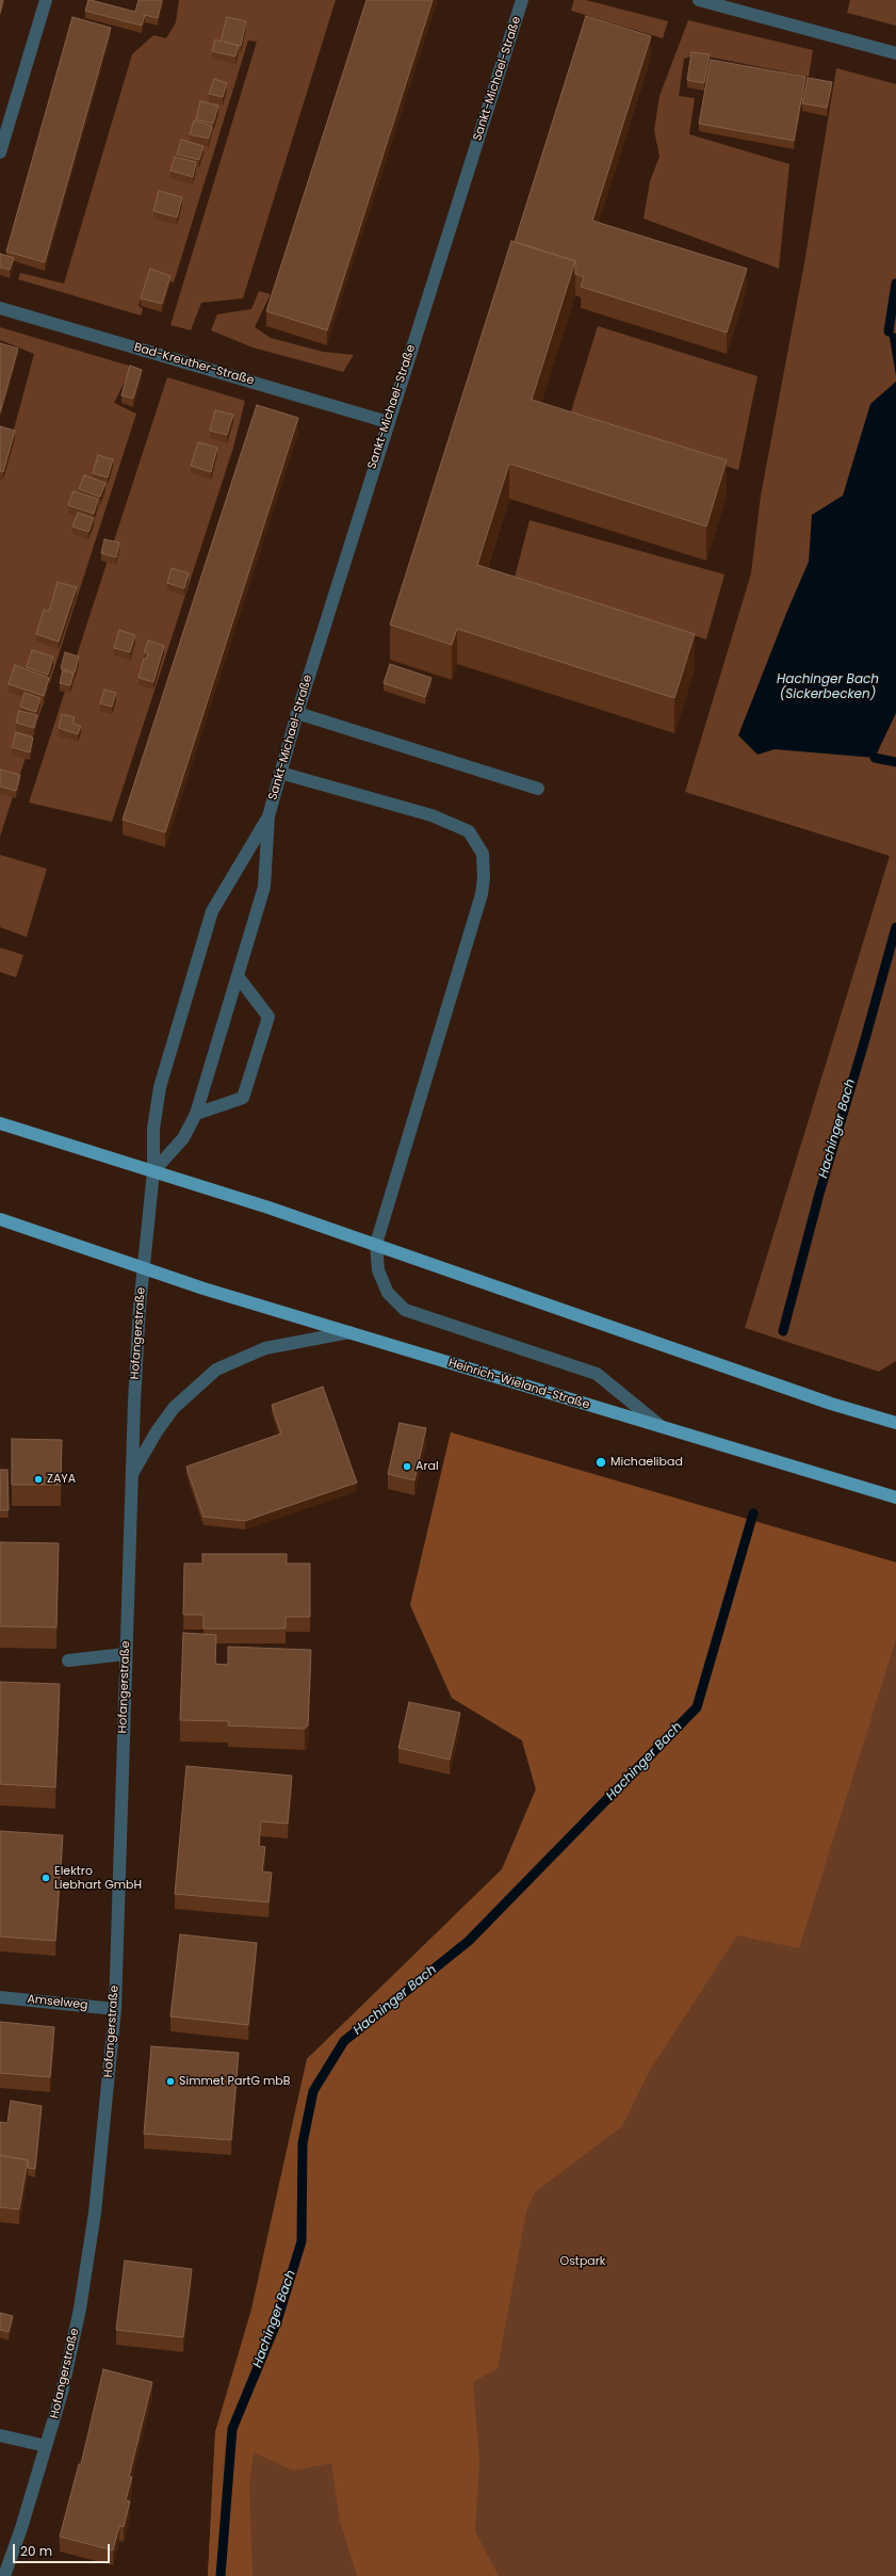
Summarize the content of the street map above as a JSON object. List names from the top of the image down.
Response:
{
  "streets": {
    "main road": ["Heinrich-Wieland-Straße"],
    "street": [
      "Sankt-Michael-Straße",
      "Bad-Kreuther-Straße",
      "Hofangerstraße",
      "Amselweg"
    ]
  },
  "crossings": [
    ["Sankt-Michael-Straße", "Bad-Kreuther-Straße"],
    ["Sankt-Michael-Straße", "Hofangerstraße"],
    ["Sankt-Michael-Straße", "Heinrich-Wieland-Straße"],
    ["Hofangerstraße", "Heinrich-Wieland-Straße"],
    ["Hofangerstraße", "Amselweg"]
  ],
  "water": ["Hachinger Bach (Sickerbecken)", "Hachinger Bach"],
  "parks": ["Ostpark"],
  "places": [
    "Michaelibad",
    "Aral",
    "ZAYA",
    "Elektro Liebhart GmbH",
    "Simmet PartG mbB"
  ],
  "scale_bar": "20 m"
}
